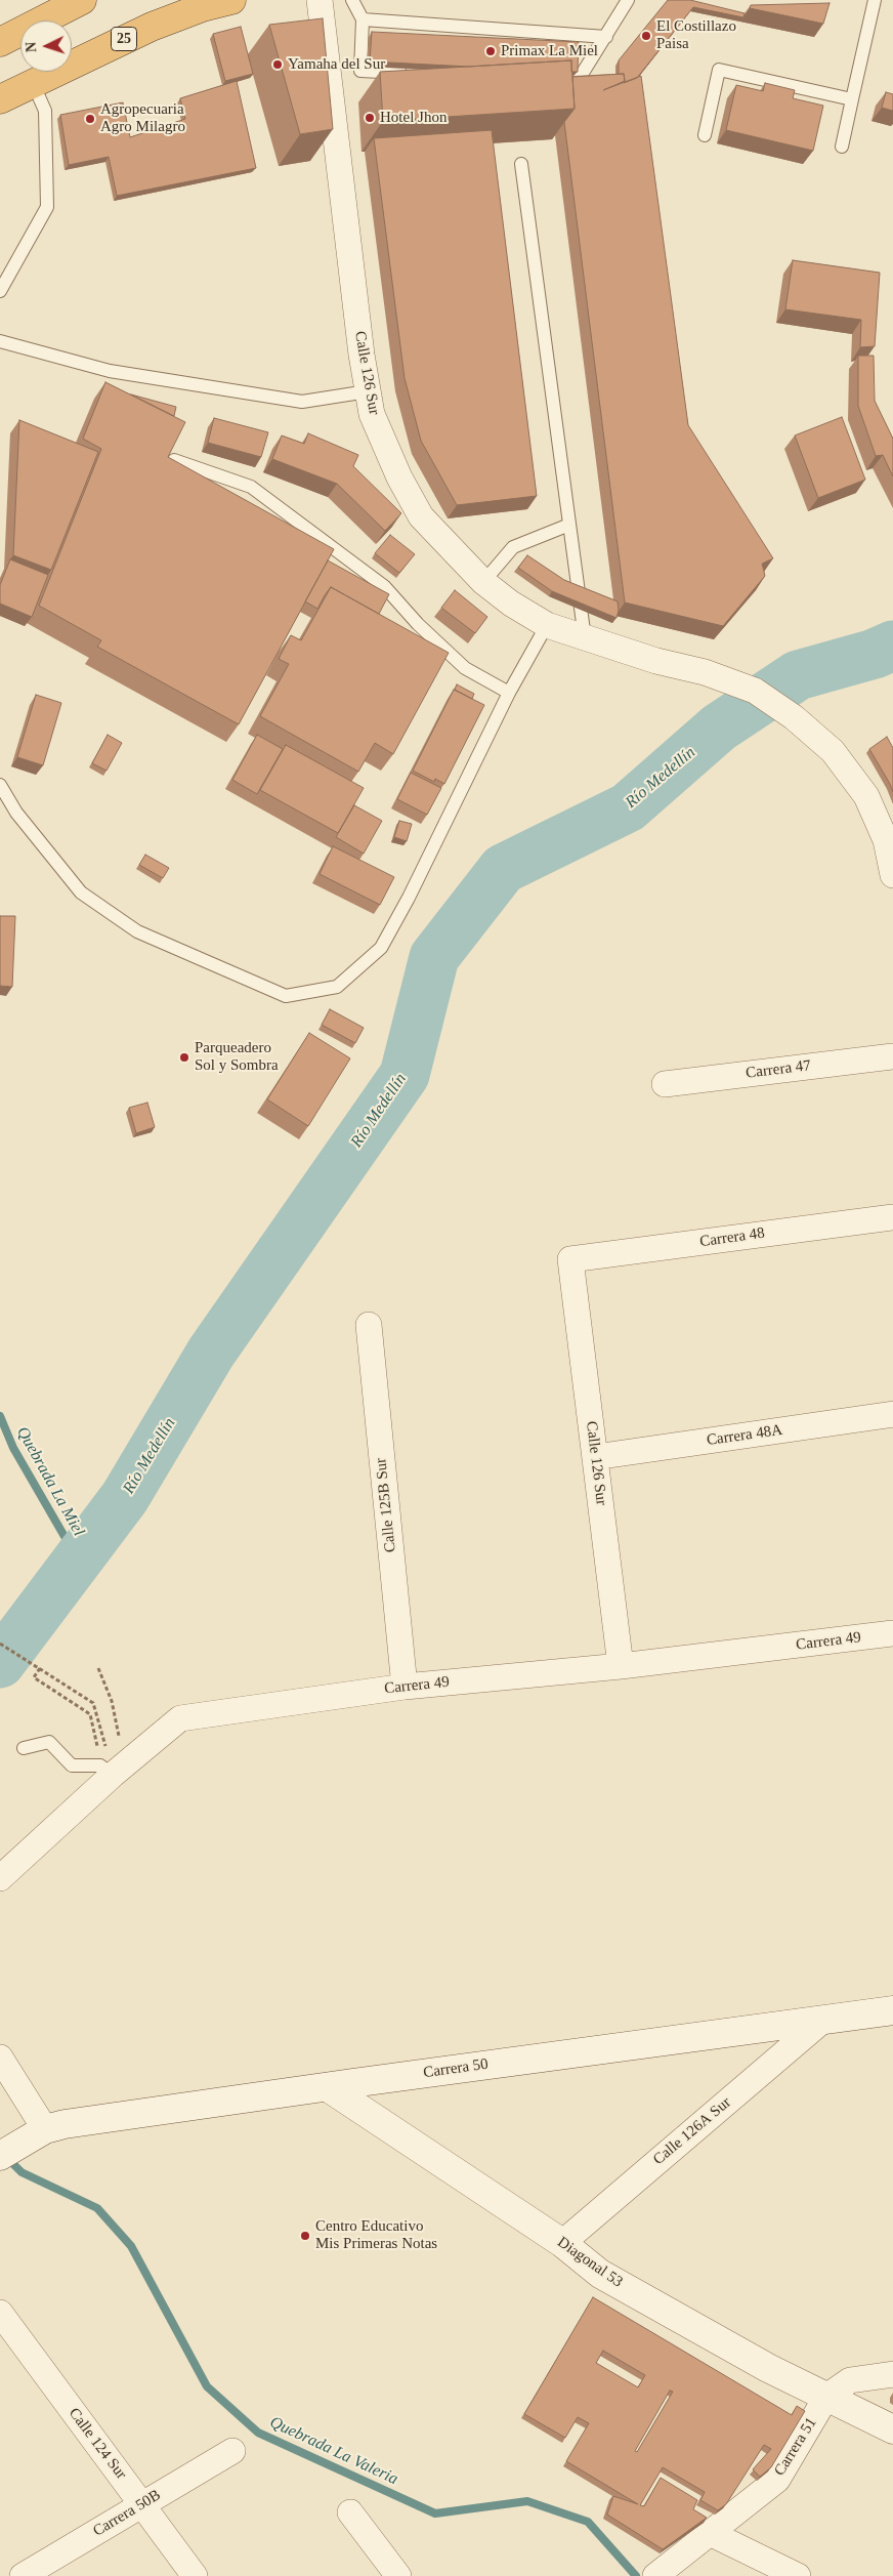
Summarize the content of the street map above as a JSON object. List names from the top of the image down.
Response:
{
  "streets": {
    "highway": ["25"],
    "main road": ["Carrera 50", "Diagonal 53"],
    "street": [
      "Calle 126 Sur",
      "Carrera 47",
      "Carrera 48",
      "Carrera 48A",
      "Calle 125B Sur",
      "Carrera 49",
      "Calle 126A Sur",
      "Calle 124 Sur",
      "Carrera 51",
      "Carrera 50B"
    ]
  },
  "crossings": [
    ["Calle 126 Sur", "Carrera 48"],
    ["Calle 126 Sur", "Carrera 48A"],
    ["Calle 126 Sur", "Carrera 49"],
    ["Calle 125B Sur", "Carrera 49"],
    ["Carrera 50", "Calle 126A Sur"],
    ["Carrera 50", "Diagonal 53"],
    ["Calle 126A Sur", "Diagonal 53"],
    ["Diagonal 53", "Carrera 51"],
    ["Calle 124 Sur", "Carrera 50B"]
  ],
  "water": ["Río Medellín", "Quebrada La Miel", "Quebrada La Valeria"],
  "places": [
    "El Costillazo Paisa",
    "Primax La Miel",
    "Yamaha del Sur",
    "Hotel Jhon",
    "Agropecuaria Agro Milagro",
    "Parqueadero Sol y Sombra",
    "Centro Educativo Mis Primeras Notas"
  ],
  "north": "left"
}
